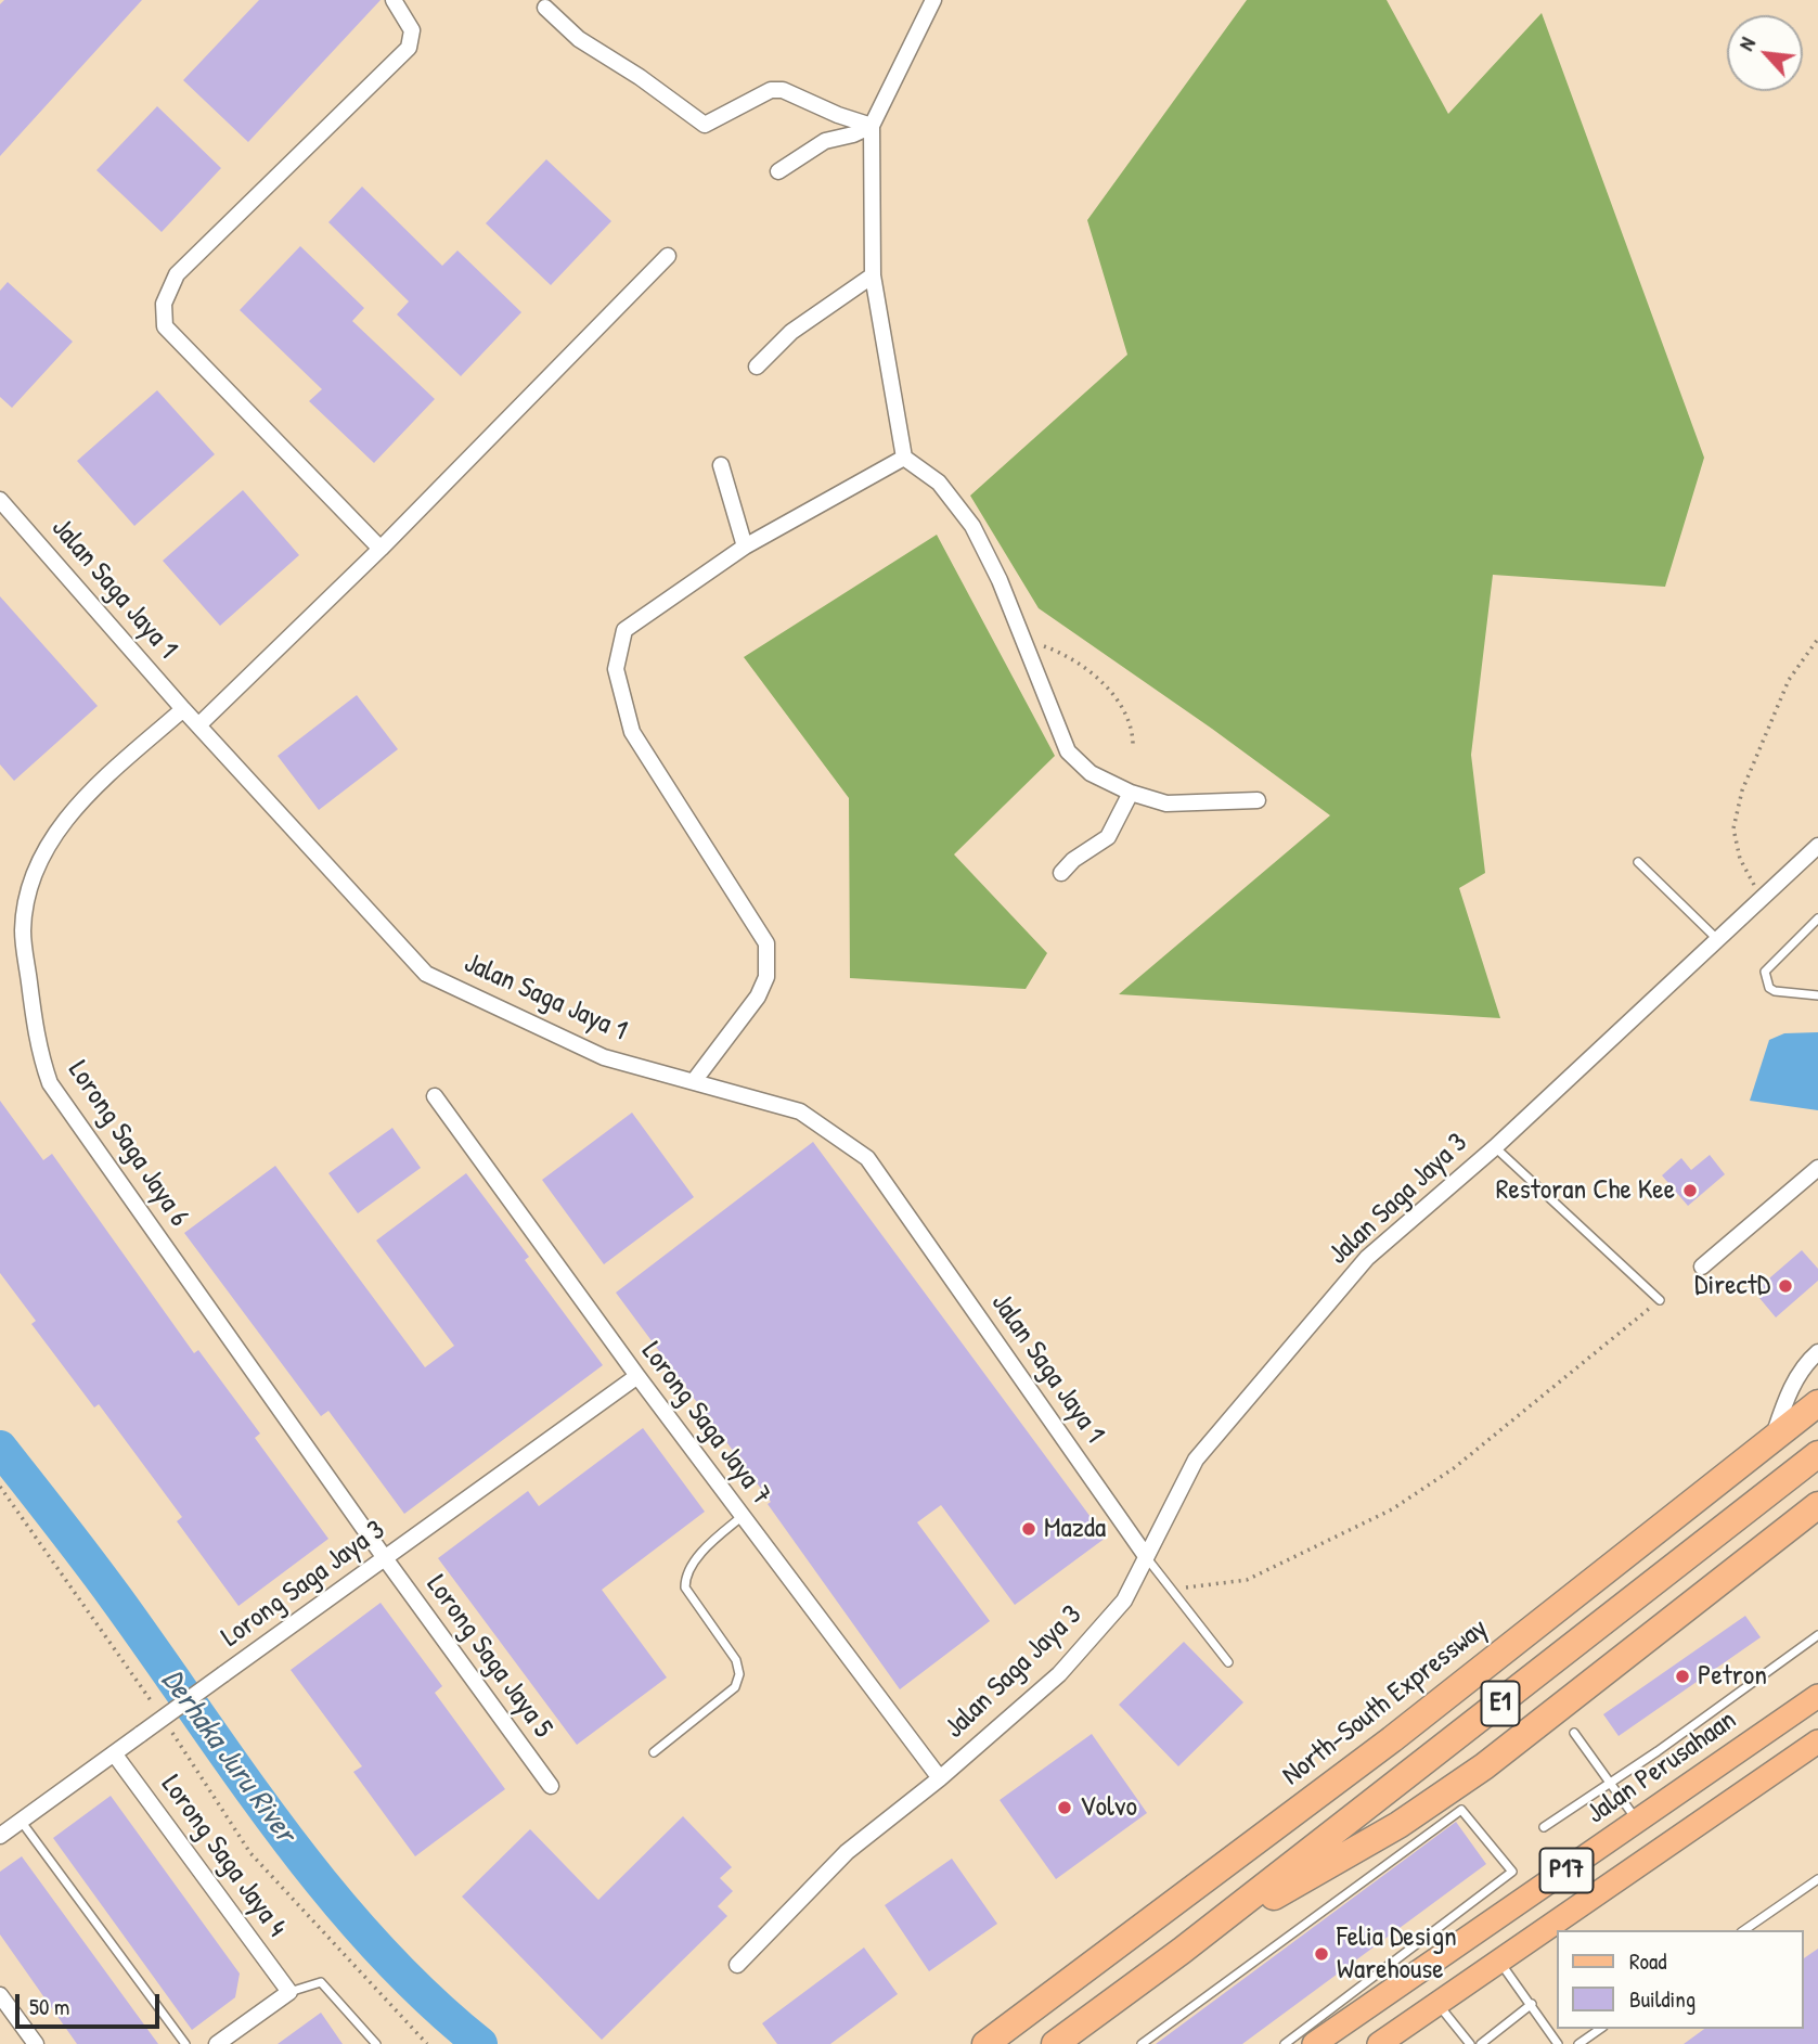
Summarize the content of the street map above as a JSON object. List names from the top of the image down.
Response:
{
  "streets": {
    "highway": ["North–South Expressway", "E1"],
    "main road": ["Jalan Perusahaan", "P17"],
    "street": [
      "Jalan Saga Jaya 1",
      "Lorong Saga Jaya 6",
      "Jalan Saga Jaya 3",
      "Lorong Saga Jaya 7",
      "Lorong Saga Jaya 3",
      "Lorong Saga Jaya 5",
      "Lorong Saga Jaya 4"
    ]
  },
  "crossings": [
    ["Jalan Saga Jaya 1", "Lorong Saga Jaya 6"],
    ["Jalan Saga Jaya 1", "Jalan Saga Jaya 3"],
    ["Lorong Saga Jaya 6", "Lorong Saga Jaya 3"],
    ["Lorong Saga Jaya 6", "Lorong Saga Jaya 5"],
    ["Jalan Saga Jaya 3", "Lorong Saga Jaya 7"],
    ["Lorong Saga Jaya 7", "Lorong Saga Jaya 3"],
    ["Lorong Saga Jaya 3", "Lorong Saga Jaya 5"],
    ["Lorong Saga Jaya 3", "Lorong Saga Jaya 4"]
  ],
  "water": ["Derhaka Juru River"],
  "places": [
    "Restoran Che Kee",
    "DirectD",
    "Mazda",
    "Petron",
    "Volvo",
    "Felia Design Warehouse"
  ],
  "legend": ["Road", "Building"],
  "scale_bar": "50 m",
  "north": "top left"
}
